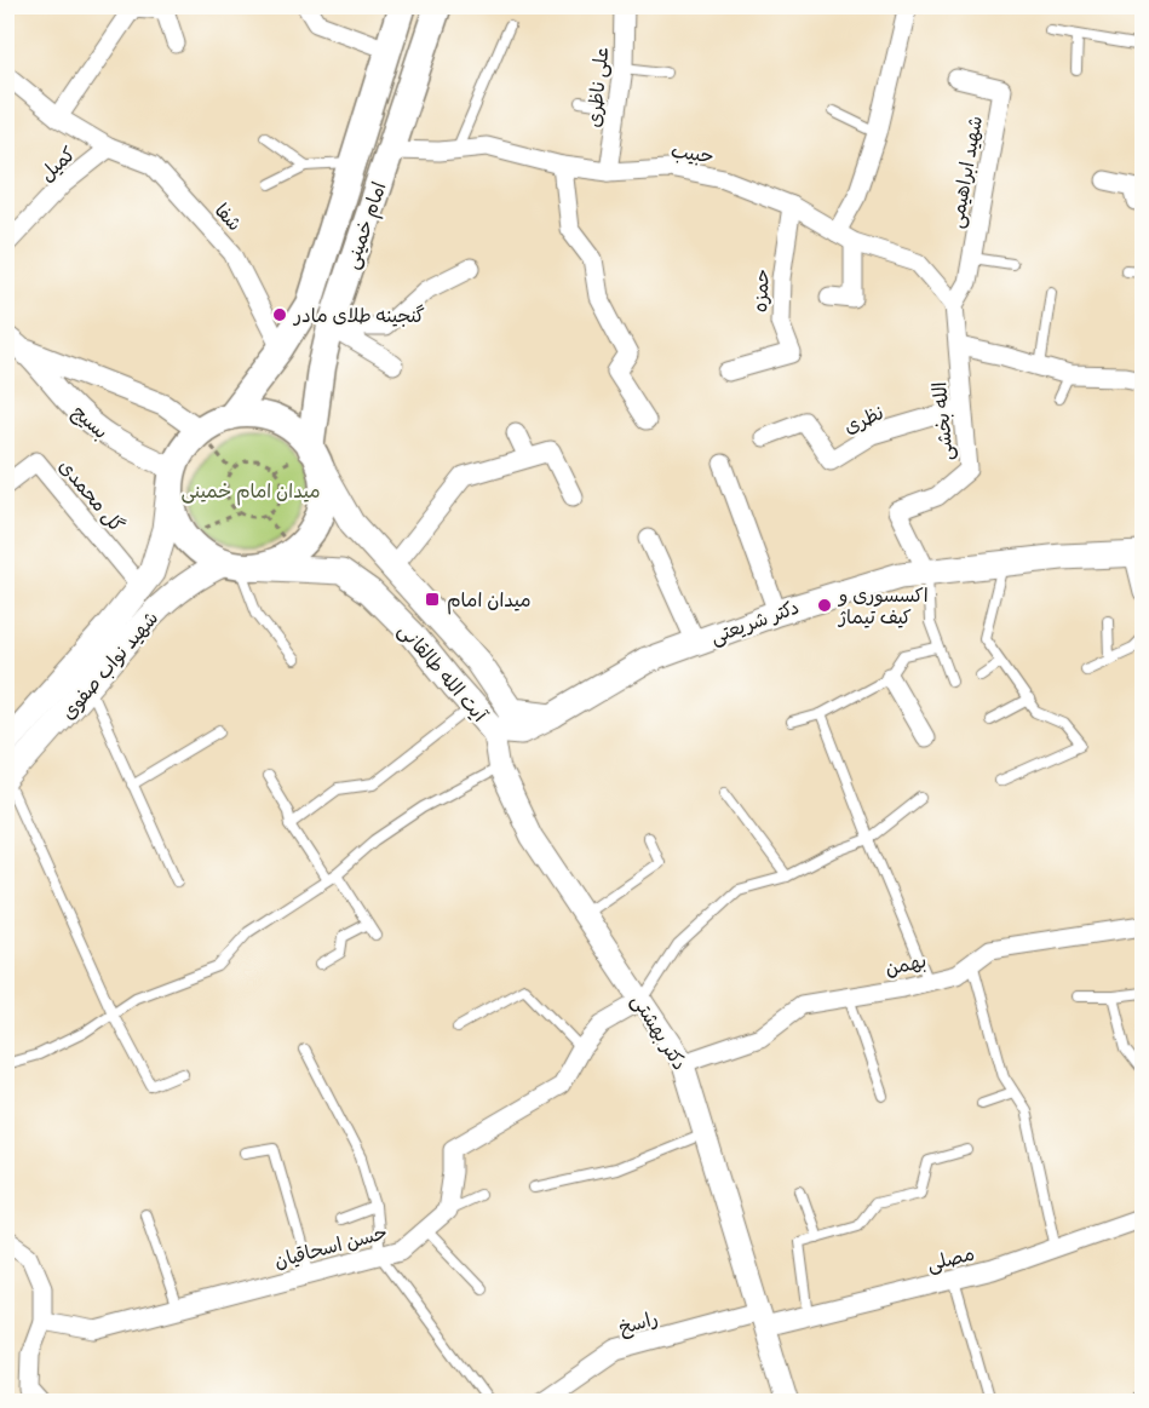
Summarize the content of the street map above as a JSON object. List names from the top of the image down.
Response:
{
  "streets": {
    "main road": [
      "امام خمینی",
      "دکتر شریعتی",
      "شهید نواب صفوی",
      "آیت الله طالقانی"
    ],
    "street": [
      "علی ناظری",
      "حبیب",
      "کمیل",
      "شهید ابراهیمی",
      "شفا",
      "حمزه",
      "نظری",
      "بسیج",
      "الله بخشی",
      "گل محمدی",
      "بهمن",
      "دکتر بهشتی",
      "حسن اسحاقیان",
      "مصلی",
      "راسخ"
    ]
  },
  "crossings": [
    ["علی ناظری", "حبیب"],
    ["حبیب", "شهید ابراهیمی"],
    ["حبیب", "امام خمینی"],
    ["حبیب", "حمزه"],
    ["حبیب", "الله بخشی"],
    ["کمیل", "شفا"],
    ["شهید ابراهیمی", "الله بخشی"],
    ["شفا", "امام خمینی"],
    ["امام خمینی", "آیت الله طالقانی"],
    ["نظری", "الله بخشی"],
    ["بسیج", "شهید نواب صفوی"],
    ["الله بخشی", "دکتر شریعتی"],
    ["گل محمدی", "شهید نواب صفوی"],
    ["دکتر شریعتی", "آیت الله طالقانی"],
    ["شهید نواب صفوی", "آیت الله طالقانی"],
    ["آیت الله طالقانی", "دکتر بهشتی"],
    ["بهمن", "دکتر بهشتی"],
    ["دکتر بهشتی", "مصلی"],
    ["دکتر بهشتی", "راسخ"],
    ["مصلی", "راسخ"]
  ],
  "parks": ["میدان امام خمینی"],
  "places": {
    "other": ["گنجینه طلای مادر", "اکسسوری و کیف تیماژ"],
    "transit": ["میدان امام"]
  }
}
